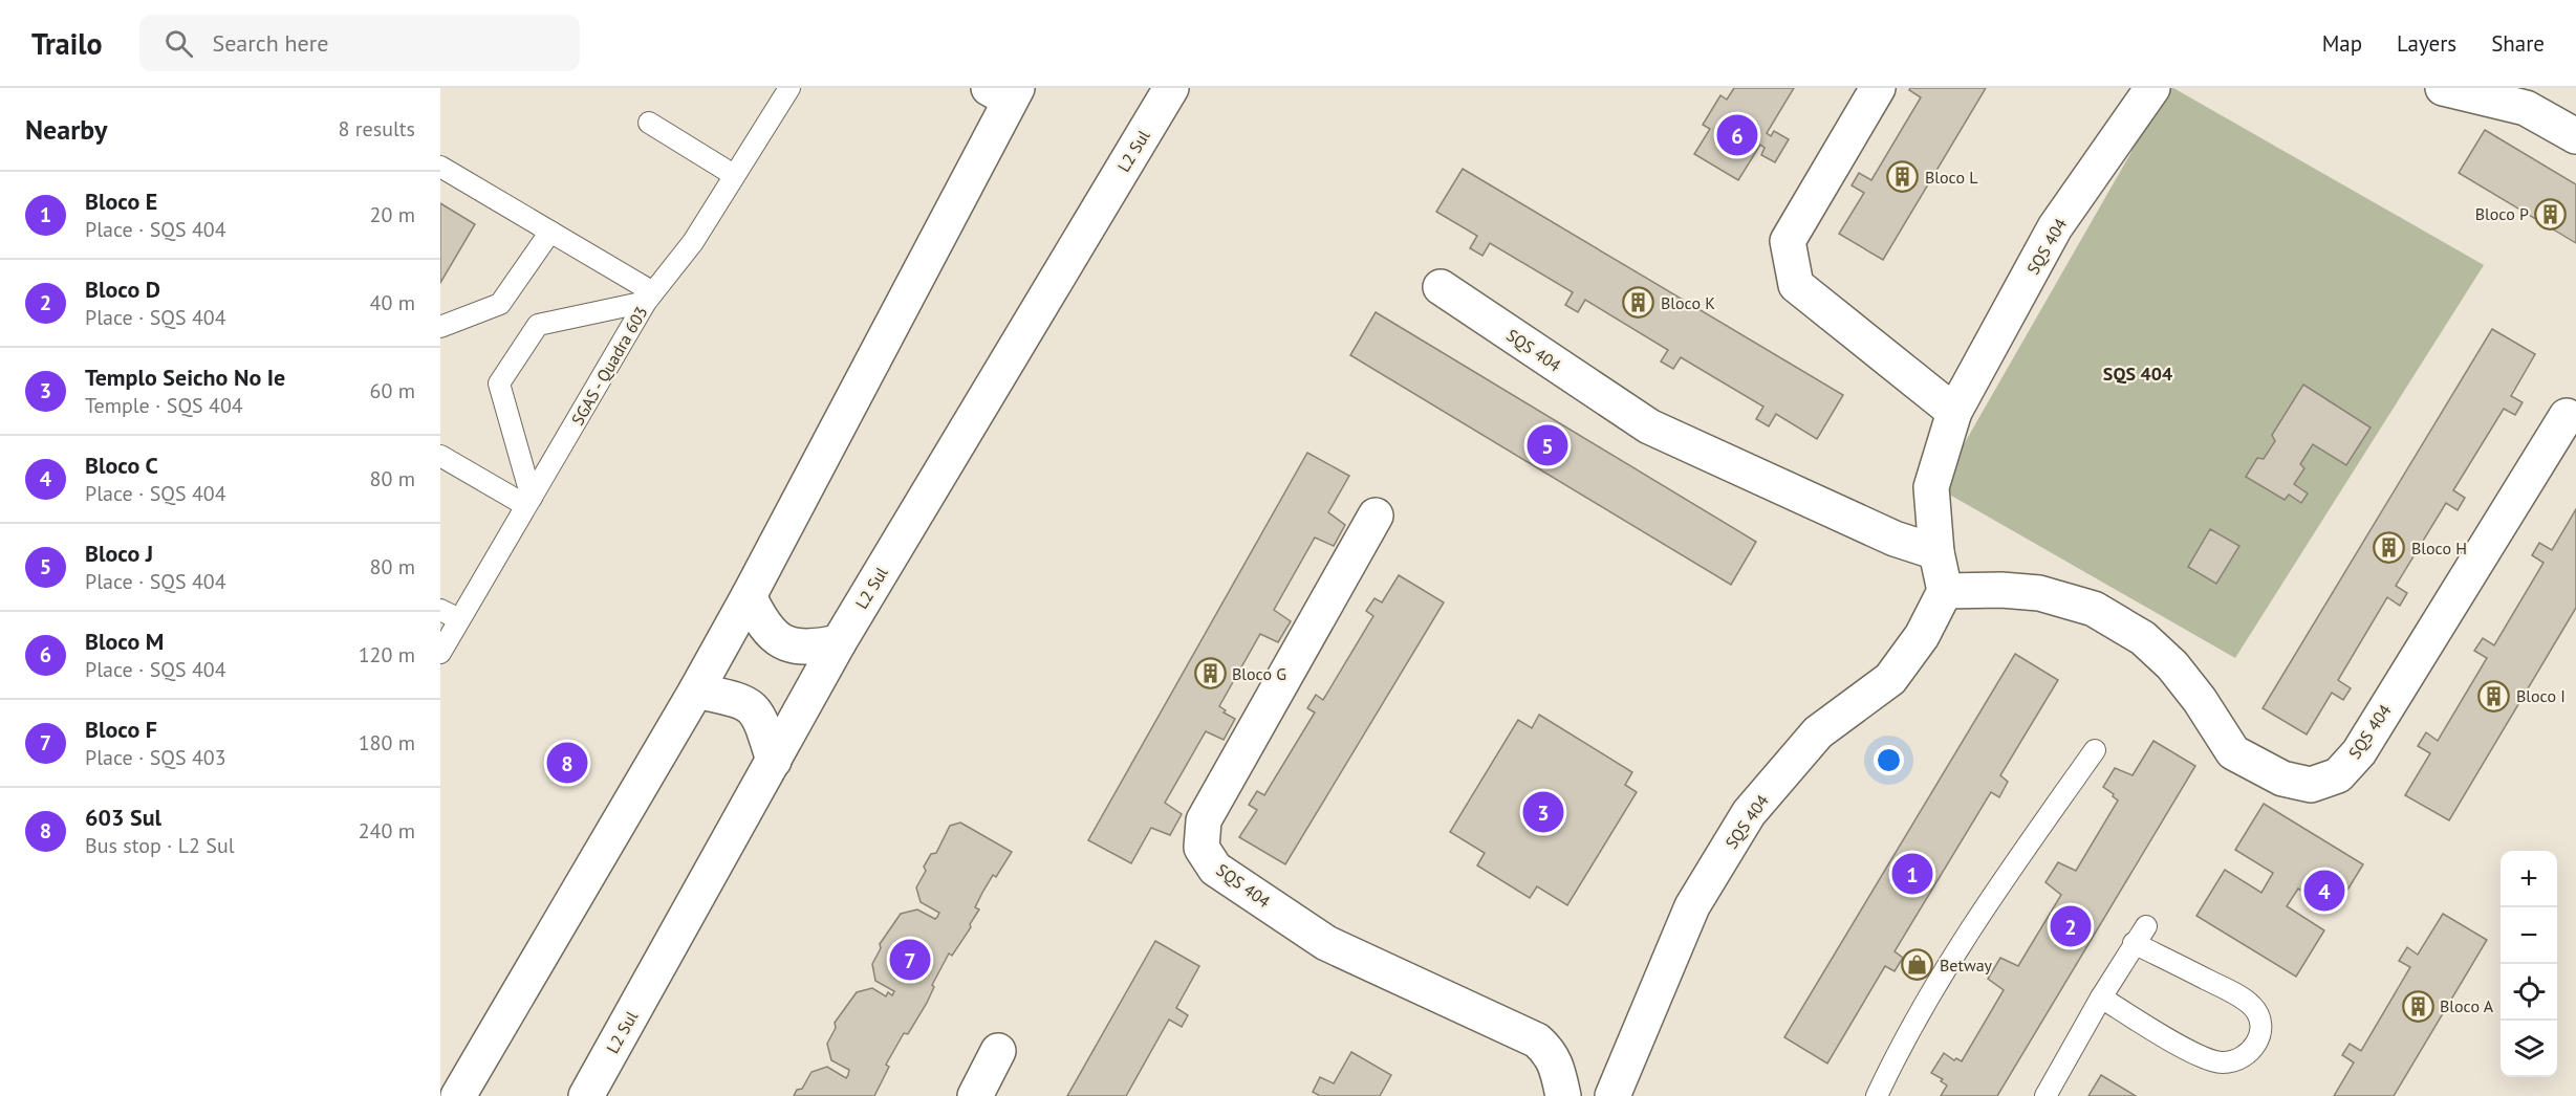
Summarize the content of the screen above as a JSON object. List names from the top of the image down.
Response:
{
  "streets": {
    "street": ["L2 Sul", "SQS 404"],
    "lane": ["SGAS - Quadra 603"]
  },
  "districts": ["SQS 404"],
  "places": {
    "building": [
      "Bloco L",
      "Bloco P",
      "Bloco K",
      "Bloco H",
      "Bloco G",
      "Bloco I",
      "Bloco A"
    ],
    "shop": ["Betway"]
  },
  "page": {
    "header": "Trailo",
    "search": "Search here",
    "nav": ["Map", "Layers", "Share"],
    "heading": ["Nearby", "8 results"],
    "pins": [
      "6",
      "5",
      "8",
      "3",
      "1",
      "4",
      "2",
      "7"
    ],
    "list": [
      {
        "mark": "1",
        "name": "Bloco E",
        "note": "Place · SQS 404",
        "value": "20 m"
      },
      {
        "mark": "2",
        "name": "Bloco D",
        "note": "Place · SQS 404",
        "value": "40 m"
      },
      {
        "mark": "3",
        "name": "Templo Seicho No Ie",
        "note": "Temple · SQS 404",
        "value": "60 m"
      },
      {
        "mark": "4",
        "name": "Bloco C",
        "note": "Place · SQS 404",
        "value": "80 m"
      },
      {
        "mark": "5",
        "name": "Bloco J",
        "note": "Place · SQS 404",
        "value": "80 m"
      },
      {
        "mark": "6",
        "name": "Bloco M",
        "note": "Place · SQS 404",
        "value": "120 m"
      },
      {
        "mark": "7",
        "name": "Bloco F",
        "note": "Place · SQS 403",
        "value": "180 m"
      },
      {
        "mark": "8",
        "name": "603 Sul",
        "note": "Bus stop · L2 Sul",
        "value": "240 m"
      }
    ],
    "map_buttons": ["+", "−"]
  }
}
